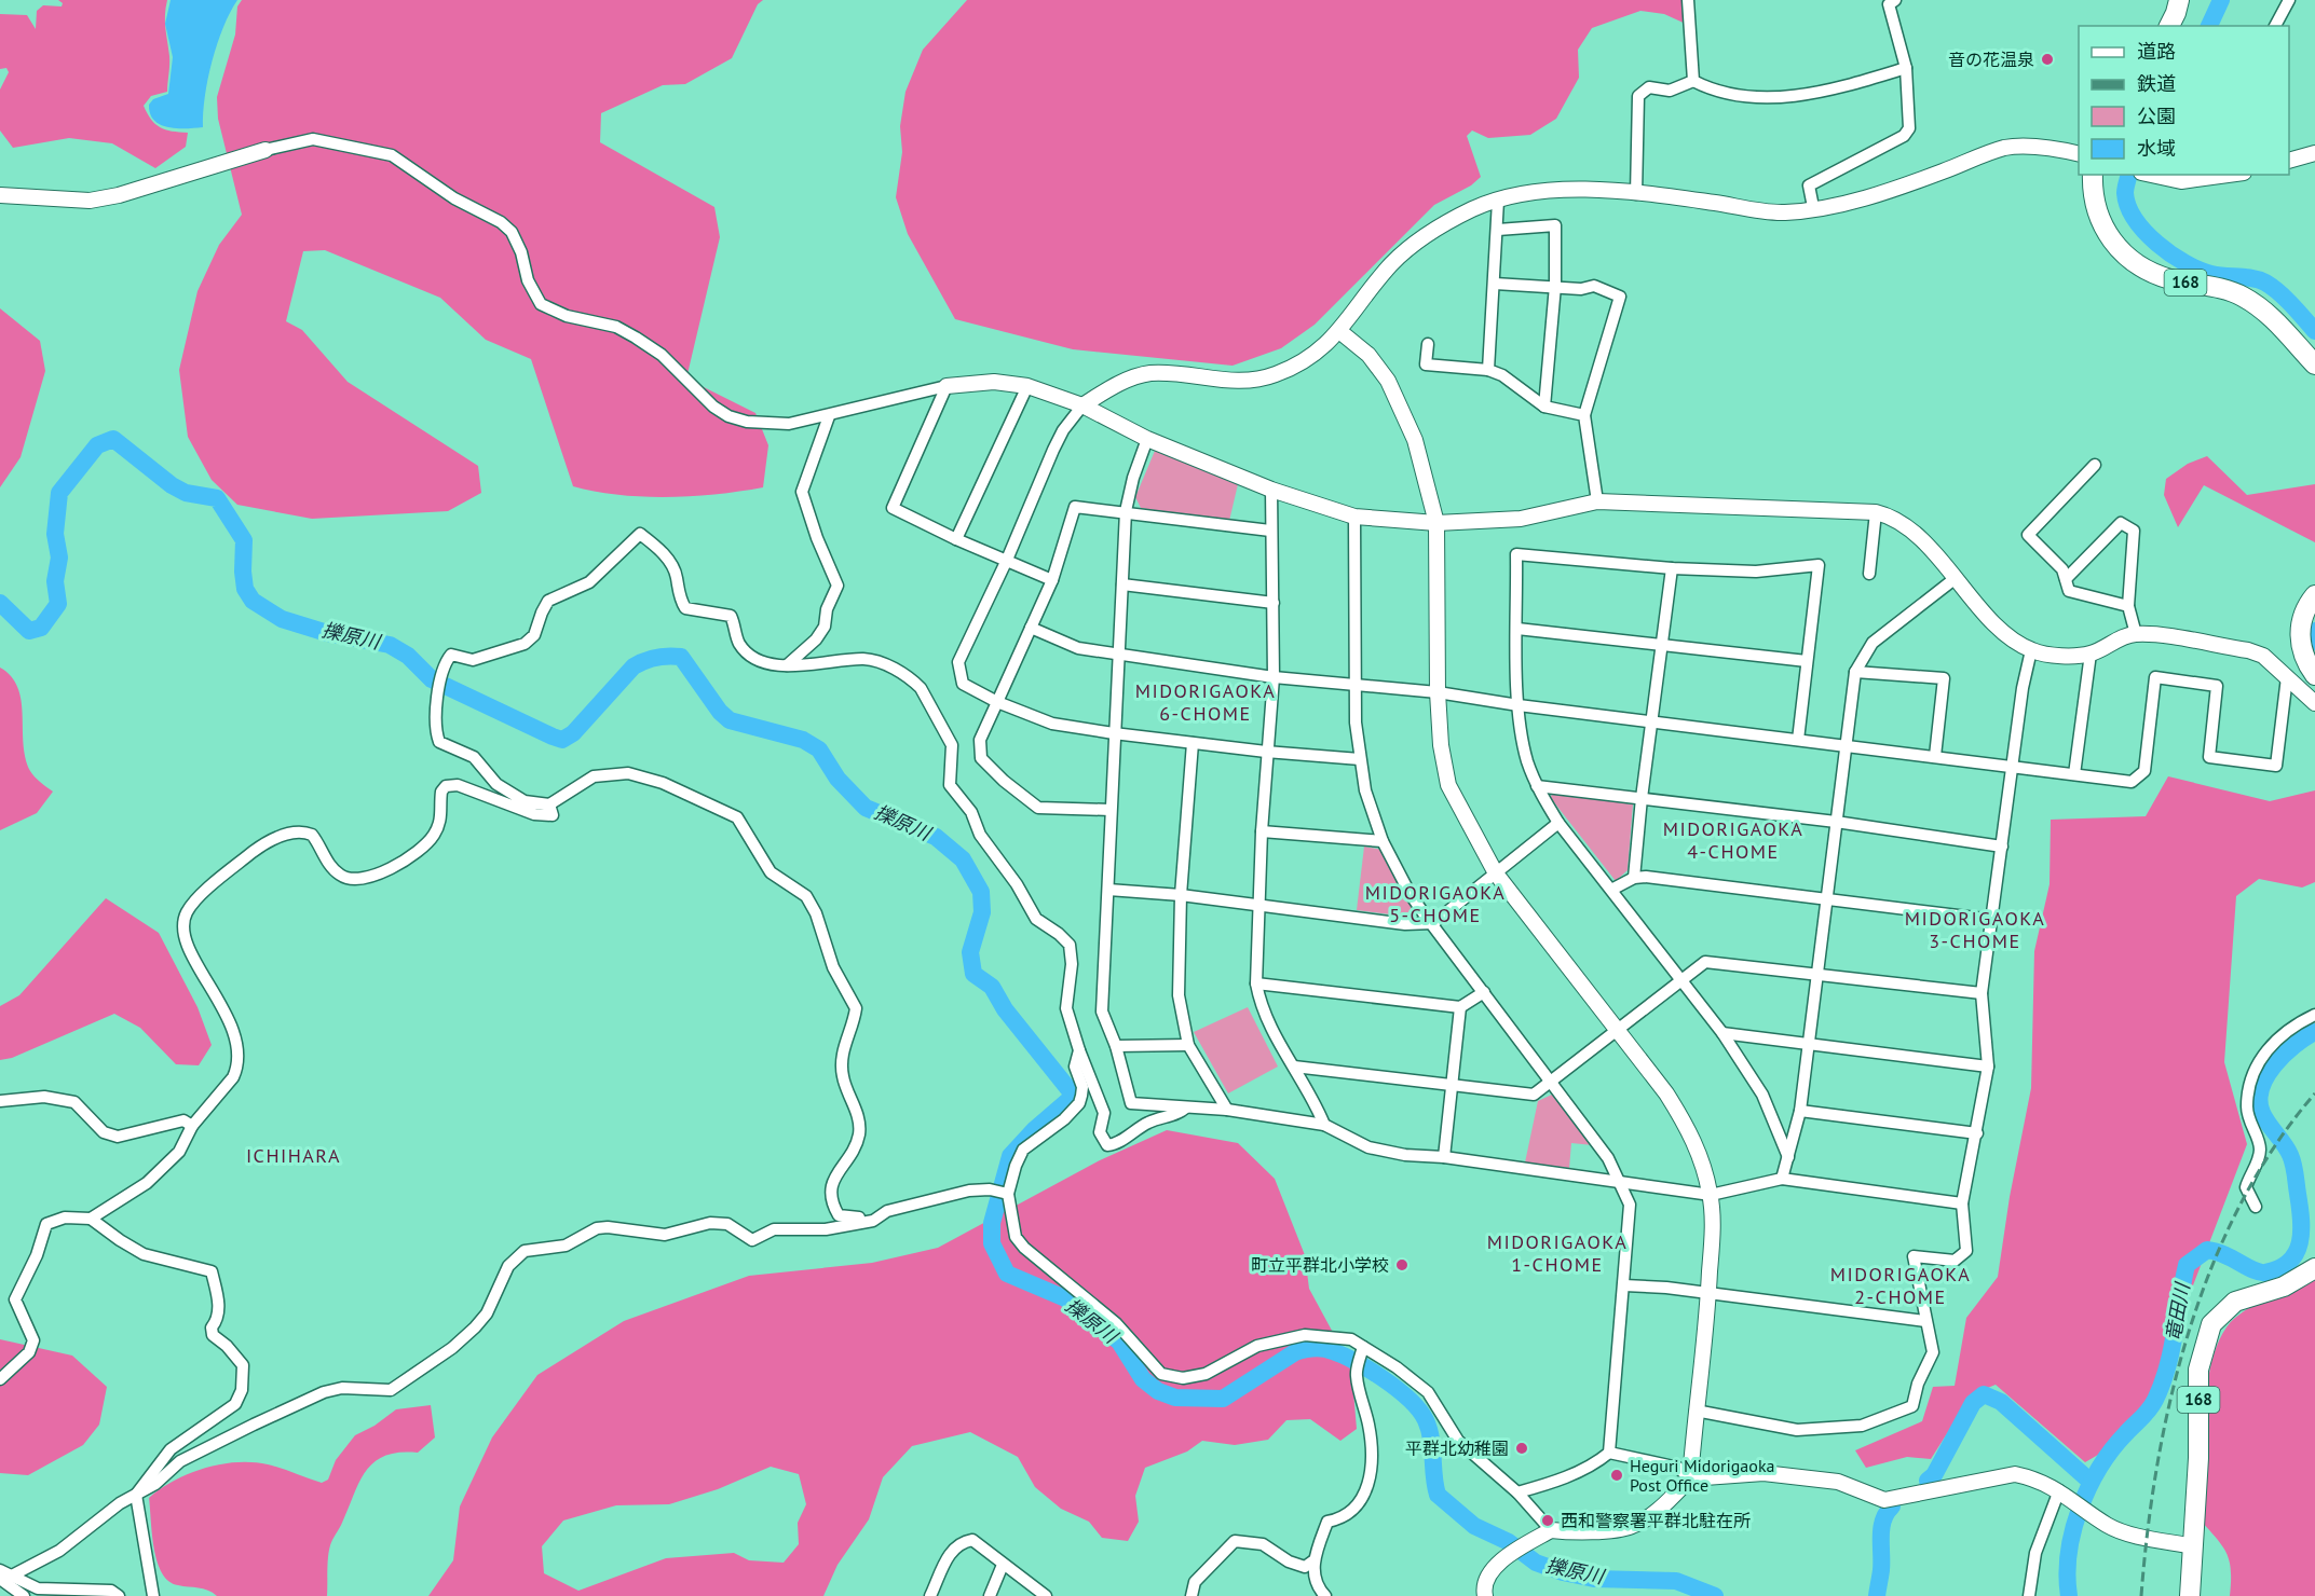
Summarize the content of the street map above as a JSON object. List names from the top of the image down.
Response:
{
  "streets": {
    "highway": ["168"]
  },
  "districts": [
    "MIDORIGAOKA 6-CHOME",
    "MIDORIGAOKA 4-CHOME",
    "MIDORIGAOKA 5-CHOME",
    "MIDORIGAOKA 3-CHOME",
    "ICHIHARA",
    "MIDORIGAOKA 1-CHOME",
    "MIDORIGAOKA 2-CHOME"
  ],
  "water": ["擽原川", "竜田川"],
  "places": [
    "音の花温泉",
    "町立平群北小学校",
    "平群北幼稚園",
    "Heguri Midorigaoka Post Office",
    "西和警察署平群北駐在所"
  ],
  "legend": [
    "道路",
    "鉄道",
    "公園",
    "水域"
  ]
}
